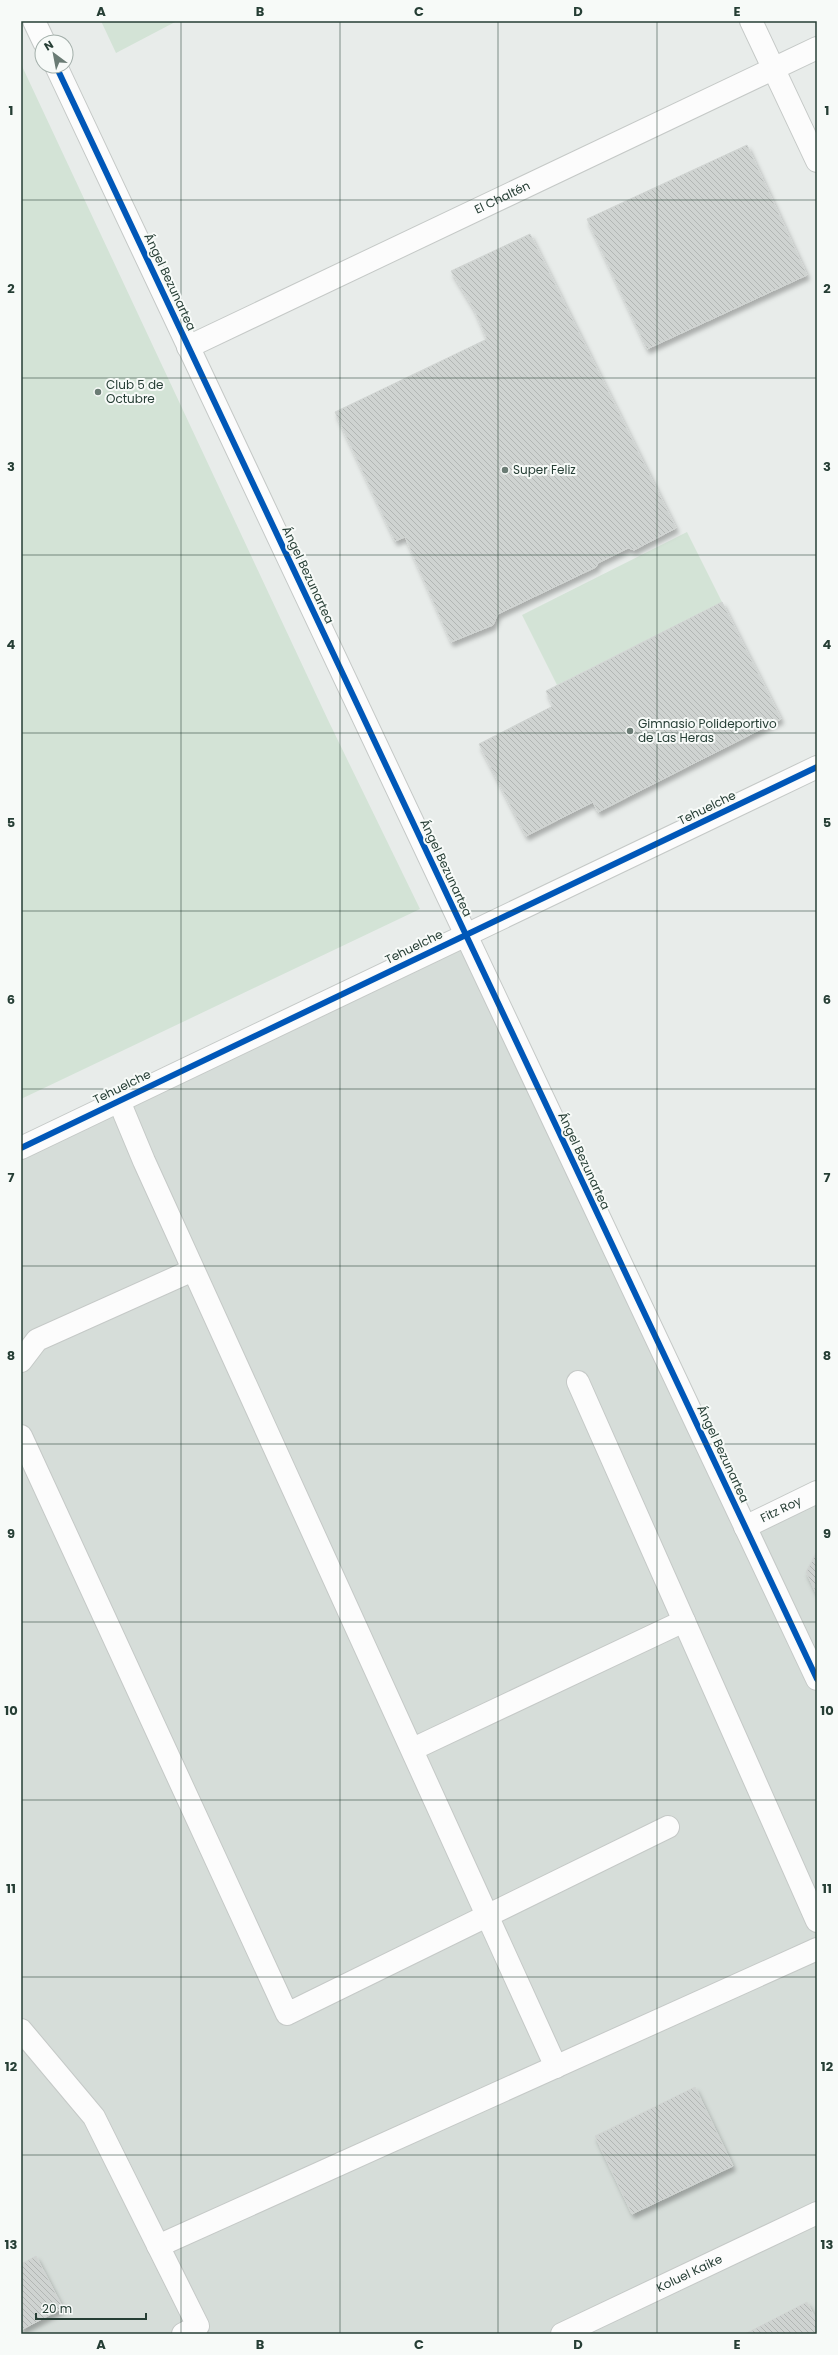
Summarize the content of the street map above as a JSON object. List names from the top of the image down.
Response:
{
  "streets": {
    "street": [
      "El Chaltén",
      "Ángel Bezunartea",
      "Tehuelche",
      "Fitz Roy",
      "Koluel Kaike"
    ]
  },
  "crossings": [
    ["El Chaltén", "Ángel Bezunartea"],
    ["Ángel Bezunartea", "Tehuelche"],
    ["Ángel Bezunartea", "Fitz Roy"]
  ],
  "places": ["Club 5 de Octubre", "Super Feliz", "Gimnasio Polideportivo de Las Heras"],
  "scale_bar": "20 m",
  "north": "top left",
  "grid": {
    "columns": [
      "A",
      "B",
      "C",
      "D",
      "E"
    ],
    "rows": [
      "1",
      "2",
      "3",
      "4",
      "5",
      "6",
      "7",
      "8",
      "9",
      "10",
      "11",
      "12",
      "13"
    ]
  }
}
